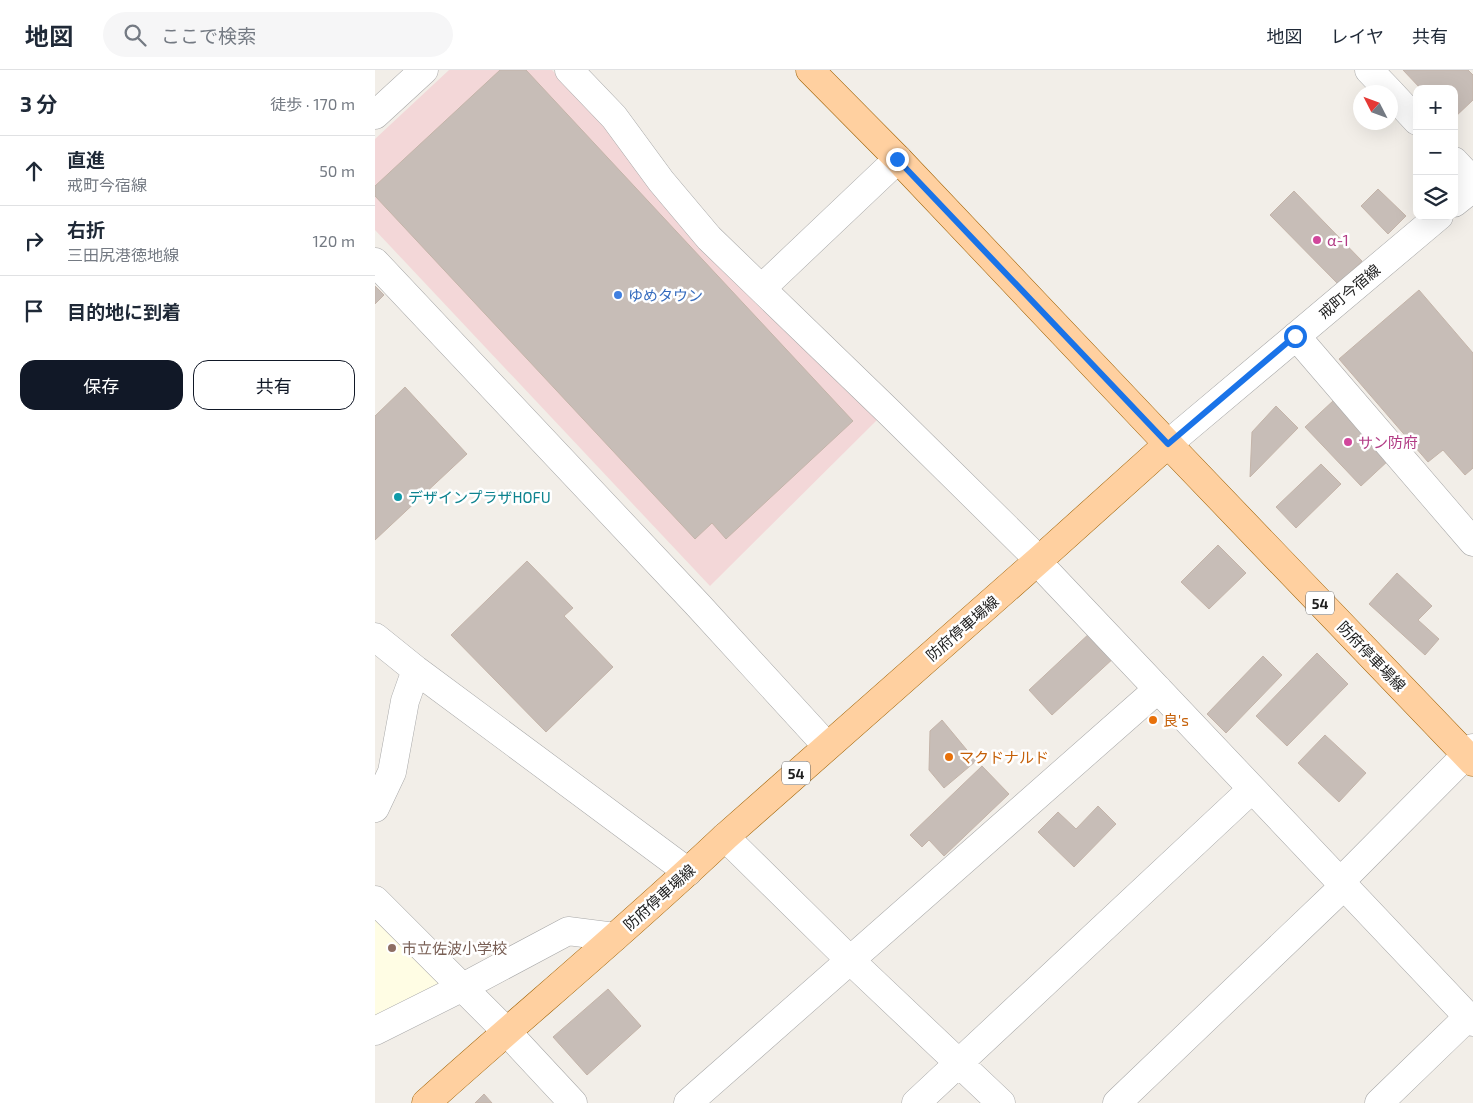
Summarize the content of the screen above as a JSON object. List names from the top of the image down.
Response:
{
  "streets": {
    "main road": ["54", "防府停車場線"],
    "street": ["戒町今宿線"]
  },
  "crossings": [
    ["戒町今宿線", "防府停車場線"]
  ],
  "places": [
    "α-1",
    "ゆめタウン",
    "サン防府",
    "デザインプラザHOFU",
    "良's",
    "マクドナルド",
    "市立佐波小学校"
  ],
  "north": "top left",
  "page": {
    "header": "地図",
    "search": "ここで検索",
    "nav": ["地図", "レイヤ", "共有"],
    "heading": ["3 分", "徒歩 · 170 m"],
    "map_buttons": ["+", "−"],
    "list": [
      ["直進", "戒町今宿線", "50 m"],
      ["右折", "三田尻港徳地線", "120 m"],
      "目的地に到着"
    ],
    "buttons": ["保存", "共有"]
  }
}
